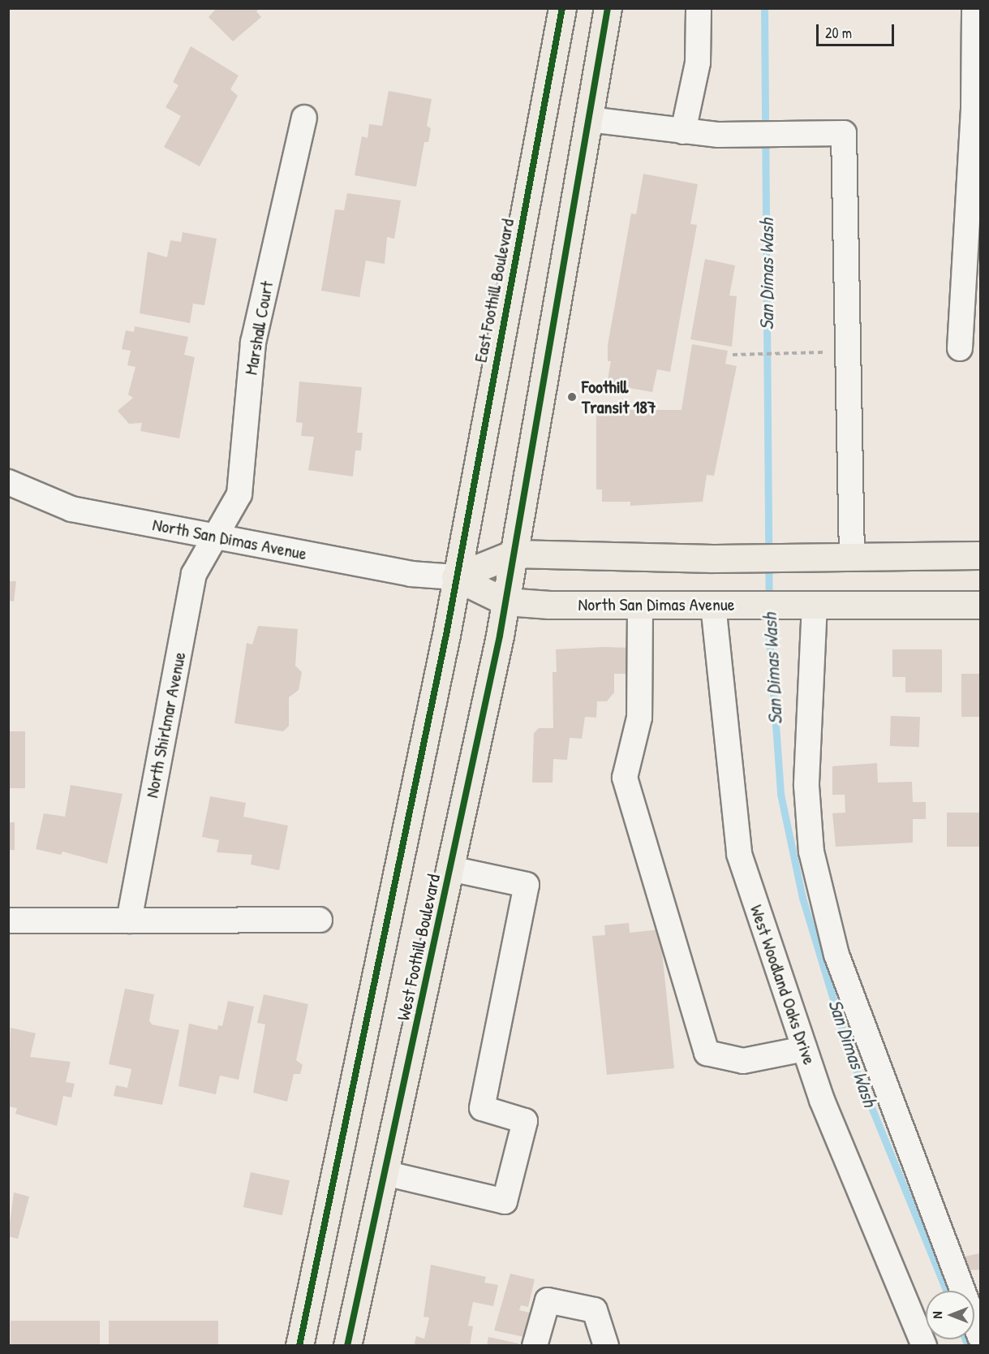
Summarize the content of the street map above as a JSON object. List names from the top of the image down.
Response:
{
  "streets": {
    "main road": ["East Foothill Boulevard", "North San Dimas Avenue", "West Foothill Boulevard"],
    "street": ["Marshall Court", "North Shirlmar Avenue", "West Woodland Oaks Drive"]
  },
  "crossings": [
    ["East Foothill Boulevard", "North San Dimas Avenue"],
    ["East Foothill Boulevard", "West Foothill Boulevard"],
    ["Marshall Court", "North San Dimas Avenue"],
    ["Marshall Court", "North Shirlmar Avenue"],
    ["North San Dimas Avenue", "North Shirlmar Avenue"],
    ["North San Dimas Avenue", "West Foothill Boulevard"],
    ["North San Dimas Avenue", "West Woodland Oaks Drive"]
  ],
  "water": ["San Dimas Wash"],
  "places": ["Foothill Transit 187"],
  "scale_bar": "20 m",
  "north": "left"
}
